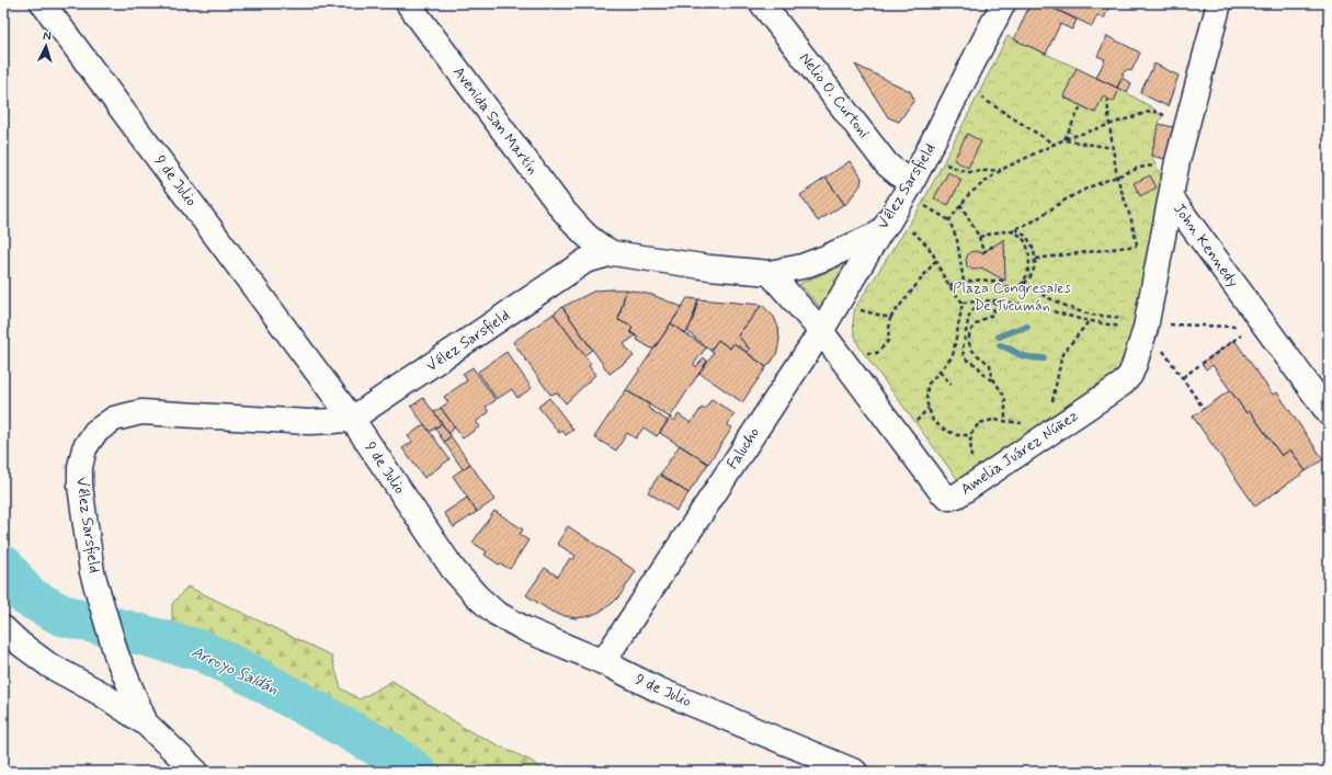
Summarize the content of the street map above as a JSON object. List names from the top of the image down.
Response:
{
  "streets": {
    "street": [
      "Nelio O. Curtoni",
      "Avenida San Martín",
      "9 de Julio",
      "Vélez Sarsfield",
      "John Kennedy",
      "Falucho",
      "Amelia Juárez Núñez"
    ]
  },
  "crossings": [
    ["Nelio O. Curtoni", "Vélez Sarsfield"],
    ["Avenida San Martín", "Vélez Sarsfield"],
    ["9 de Julio", "Vélez Sarsfield"],
    ["9 de Julio", "Falucho"],
    ["Vélez Sarsfield", "Falucho"],
    ["Vélez Sarsfield", "Amelia Juárez Núñez"],
    ["John Kennedy", "Amelia Juárez Núñez"],
    ["Falucho", "Amelia Juárez Núñez"]
  ],
  "water": ["Arroyo Saldán"],
  "parks": ["Plaza Congresales De Tucumán"],
  "north": "top"
}
